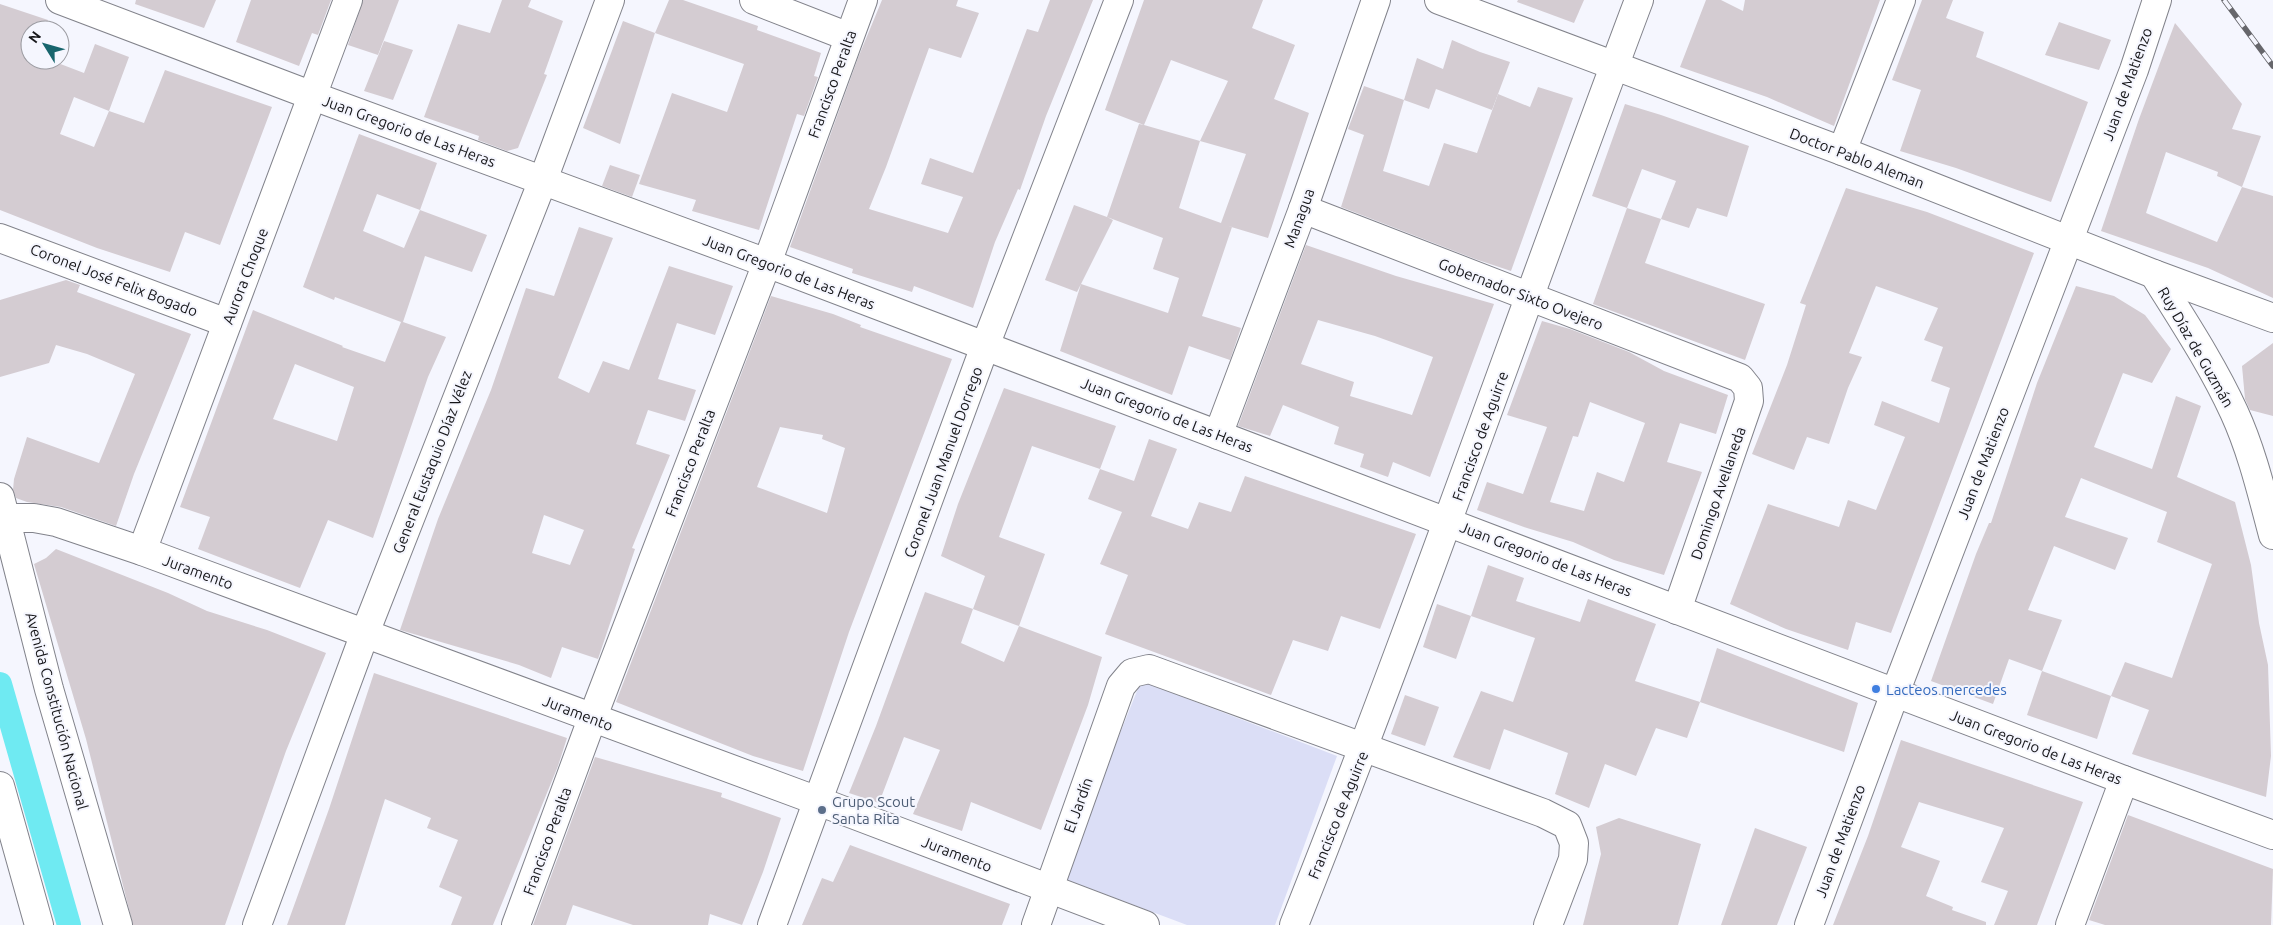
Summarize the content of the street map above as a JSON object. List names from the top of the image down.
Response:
{
  "streets": {
    "street": [
      "Francisco Peralta",
      "Juan de Matienzo",
      "Juan Gregorio de Las Heras",
      "Doctor Pablo Aleman",
      "Managua",
      "Aurora Choque",
      "Coronel José Felix Bogado",
      "Gobernador Sixto Ovejero",
      "Ruy Díaz de Guzmán",
      "Francisco de Aguirre",
      "General Eustaquio Díaz Vélez",
      "Coronel Juan Manuel Dorrego",
      "Domingo Avellaneda",
      "Juramento",
      "Avenida Constitución Nacional",
      "El Jardín"
    ]
  },
  "crossings": [
    ["Francisco Peralta", "Juan Gregorio de Las Heras"],
    ["Francisco Peralta", "Juramento"],
    ["Juan de Matienzo", "Juan Gregorio de Las Heras"],
    ["Juan de Matienzo", "Doctor Pablo Aleman"],
    ["Juan Gregorio de Las Heras", "Managua"],
    ["Juan Gregorio de Las Heras", "Aurora Choque"],
    ["Juan Gregorio de Las Heras", "Francisco de Aguirre"],
    ["Juan Gregorio de Las Heras", "General Eustaquio Díaz Vélez"],
    ["Juan Gregorio de Las Heras", "Coronel Juan Manuel Dorrego"],
    ["Juan Gregorio de Las Heras", "Domingo Avellaneda"],
    ["Doctor Pablo Aleman", "Ruy Díaz de Guzmán"],
    ["Doctor Pablo Aleman", "Francisco de Aguirre"],
    ["Managua", "Gobernador Sixto Ovejero"],
    ["Aurora Choque", "Coronel José Felix Bogado"],
    ["Aurora Choque", "Juramento"],
    ["Gobernador Sixto Ovejero", "Francisco de Aguirre"],
    ["Gobernador Sixto Ovejero", "Domingo Avellaneda"],
    ["Francisco de Aguirre", "El Jardín"],
    ["General Eustaquio Díaz Vélez", "Juramento"],
    ["Coronel Juan Manuel Dorrego", "Juramento"],
    ["Juramento", "Avenida Constitución Nacional"],
    ["Juramento", "El Jardín"]
  ],
  "places": ["Lacteos mercedes", "Grupo Scout Santa Rita"],
  "north": "top left"
}
